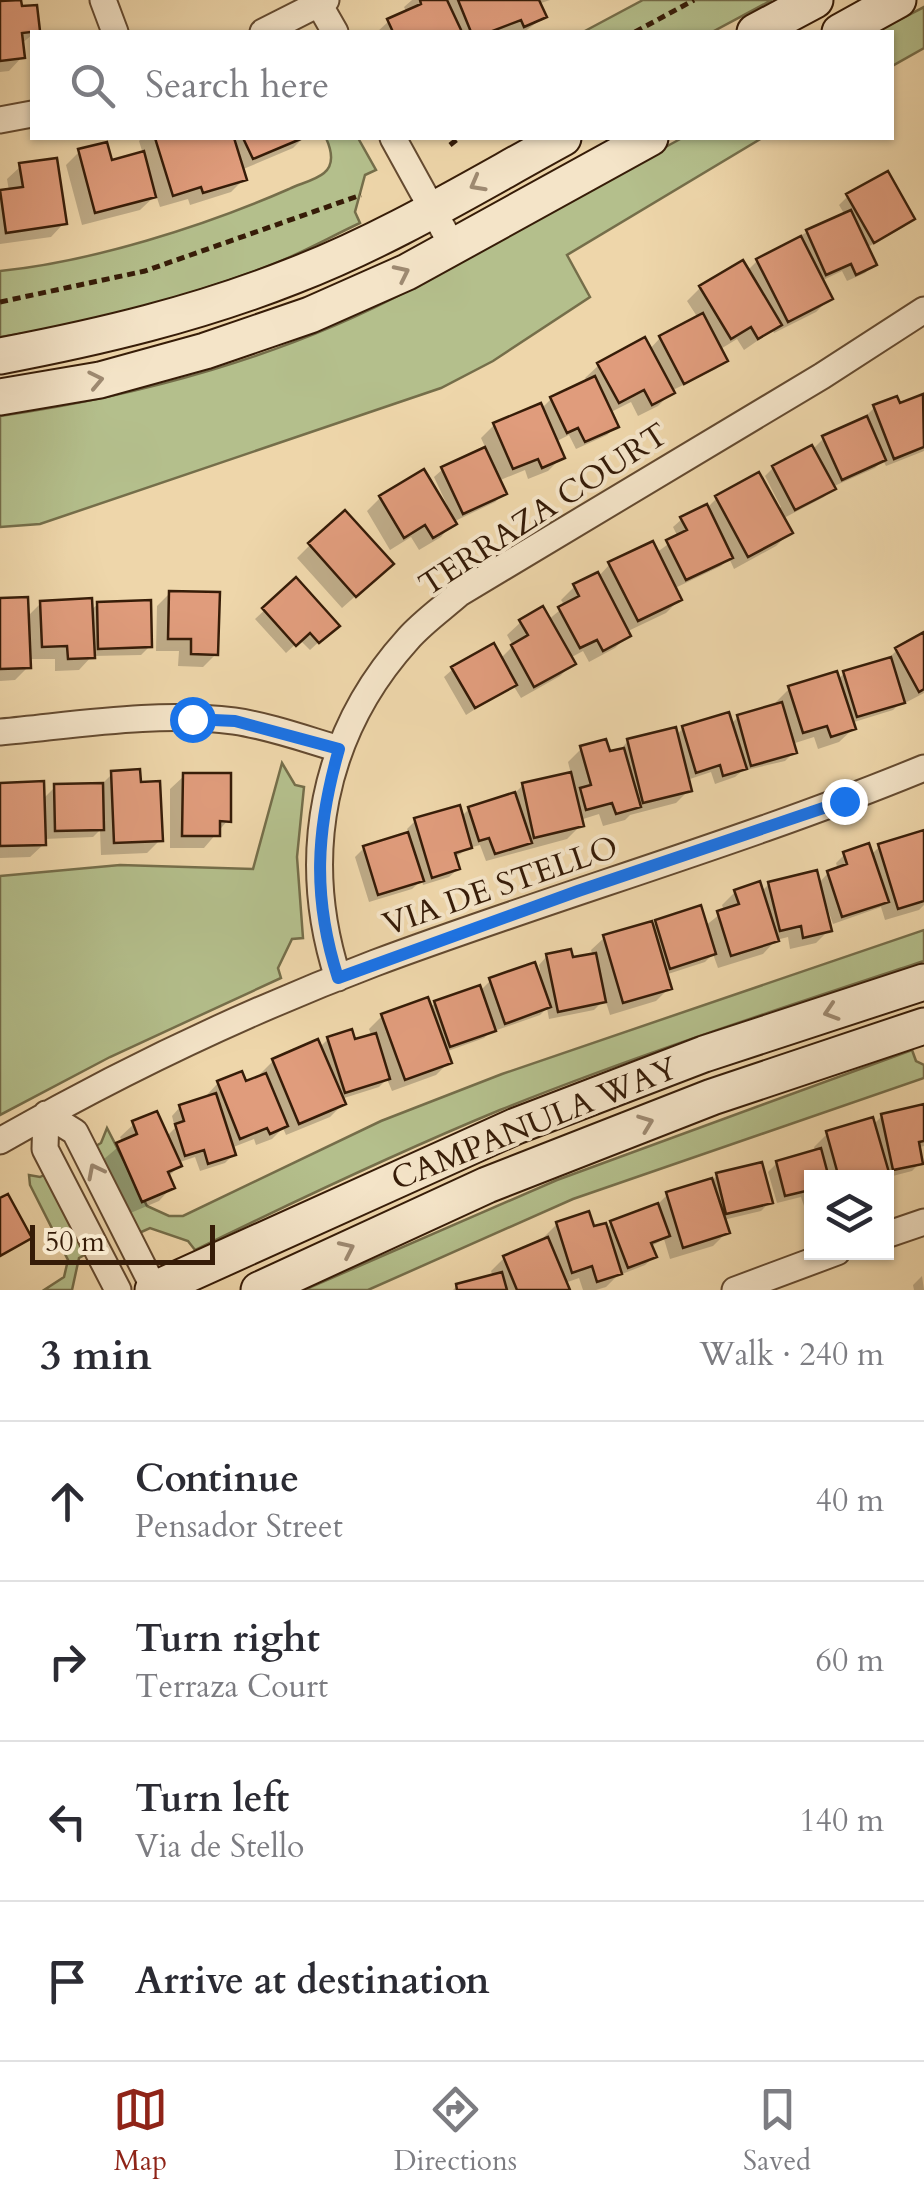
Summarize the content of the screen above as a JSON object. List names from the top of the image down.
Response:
{
  "streets": {
    "street": ["TERRAZA COURT", "VIA DE STELLO", "CAMPANULA WAY"]
  },
  "crossings": [
    ["TERRAZA COURT", "VIA DE STELLO"]
  ],
  "scale_bar": "50 m",
  "page": {
    "search": "Search here",
    "scale": "50 m",
    "heading": ["3 min", "Walk · 240 m"],
    "list": [
      ["Continue", "Pensador Street", "40 m"],
      ["Turn right", "Terraza Court", "60 m"],
      ["Turn left", "Via de Stello", "140 m"],
      "Arrive at destination"
    ],
    "nav": ["Map", "Directions", "Saved"]
  }
}
